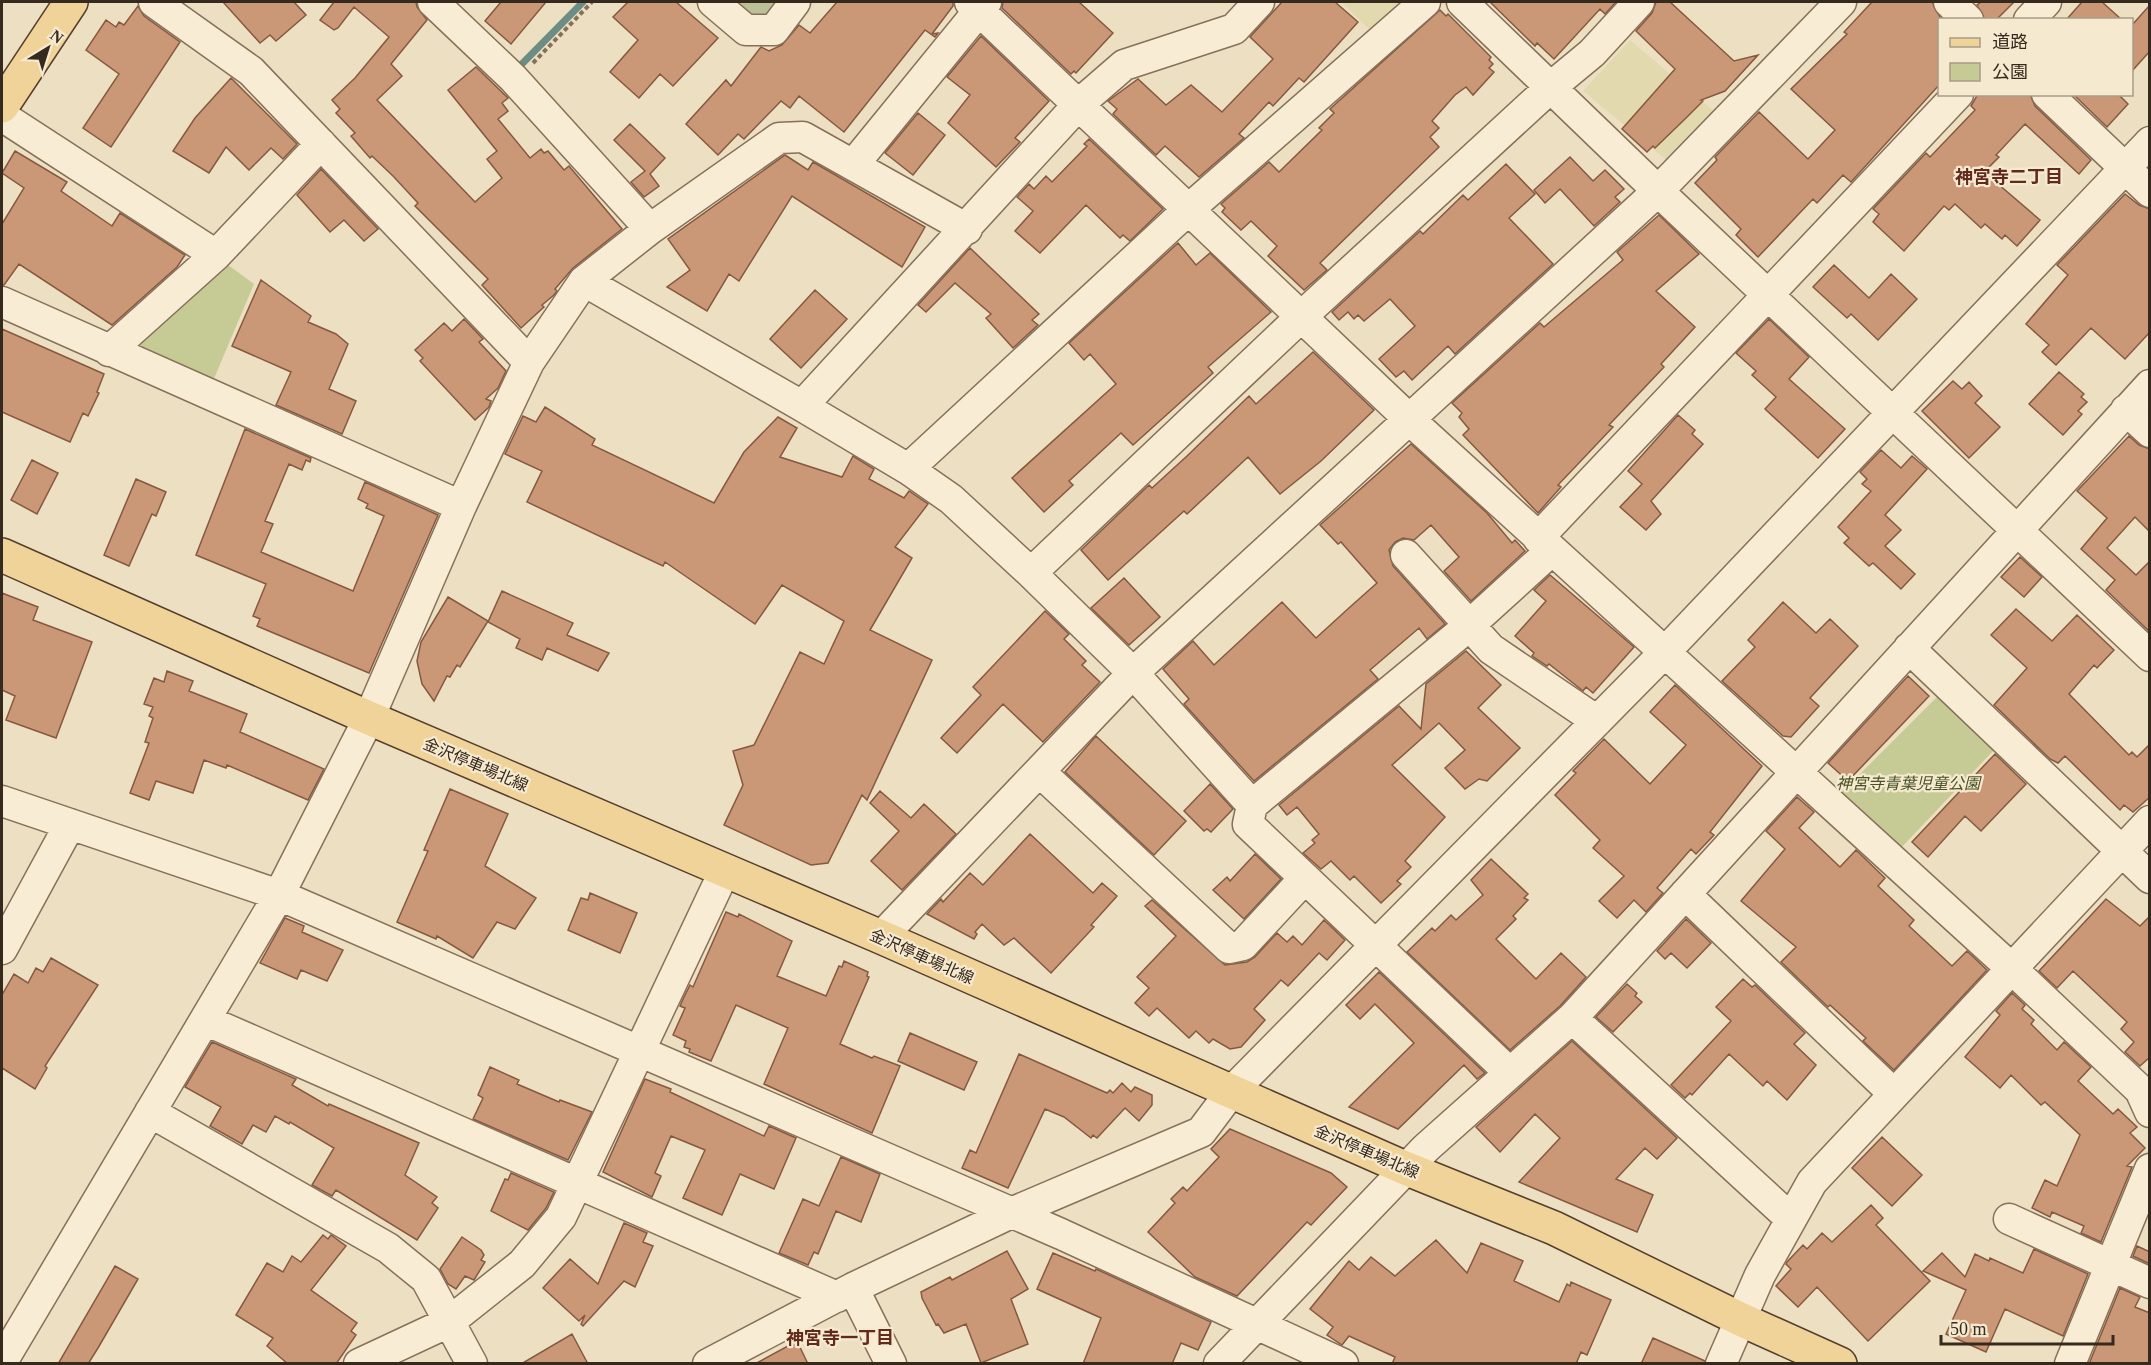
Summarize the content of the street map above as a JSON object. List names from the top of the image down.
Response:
{
  "streets": {
    "main road": ["金沢停車場北線"]
  },
  "districts": ["神宮寺二丁目", "神宮寺一丁目"],
  "parks": ["神宮寺青葉児童公園"],
  "legend": ["道路", "公園"],
  "scale_bar": "50 m",
  "north": "top right"
}
